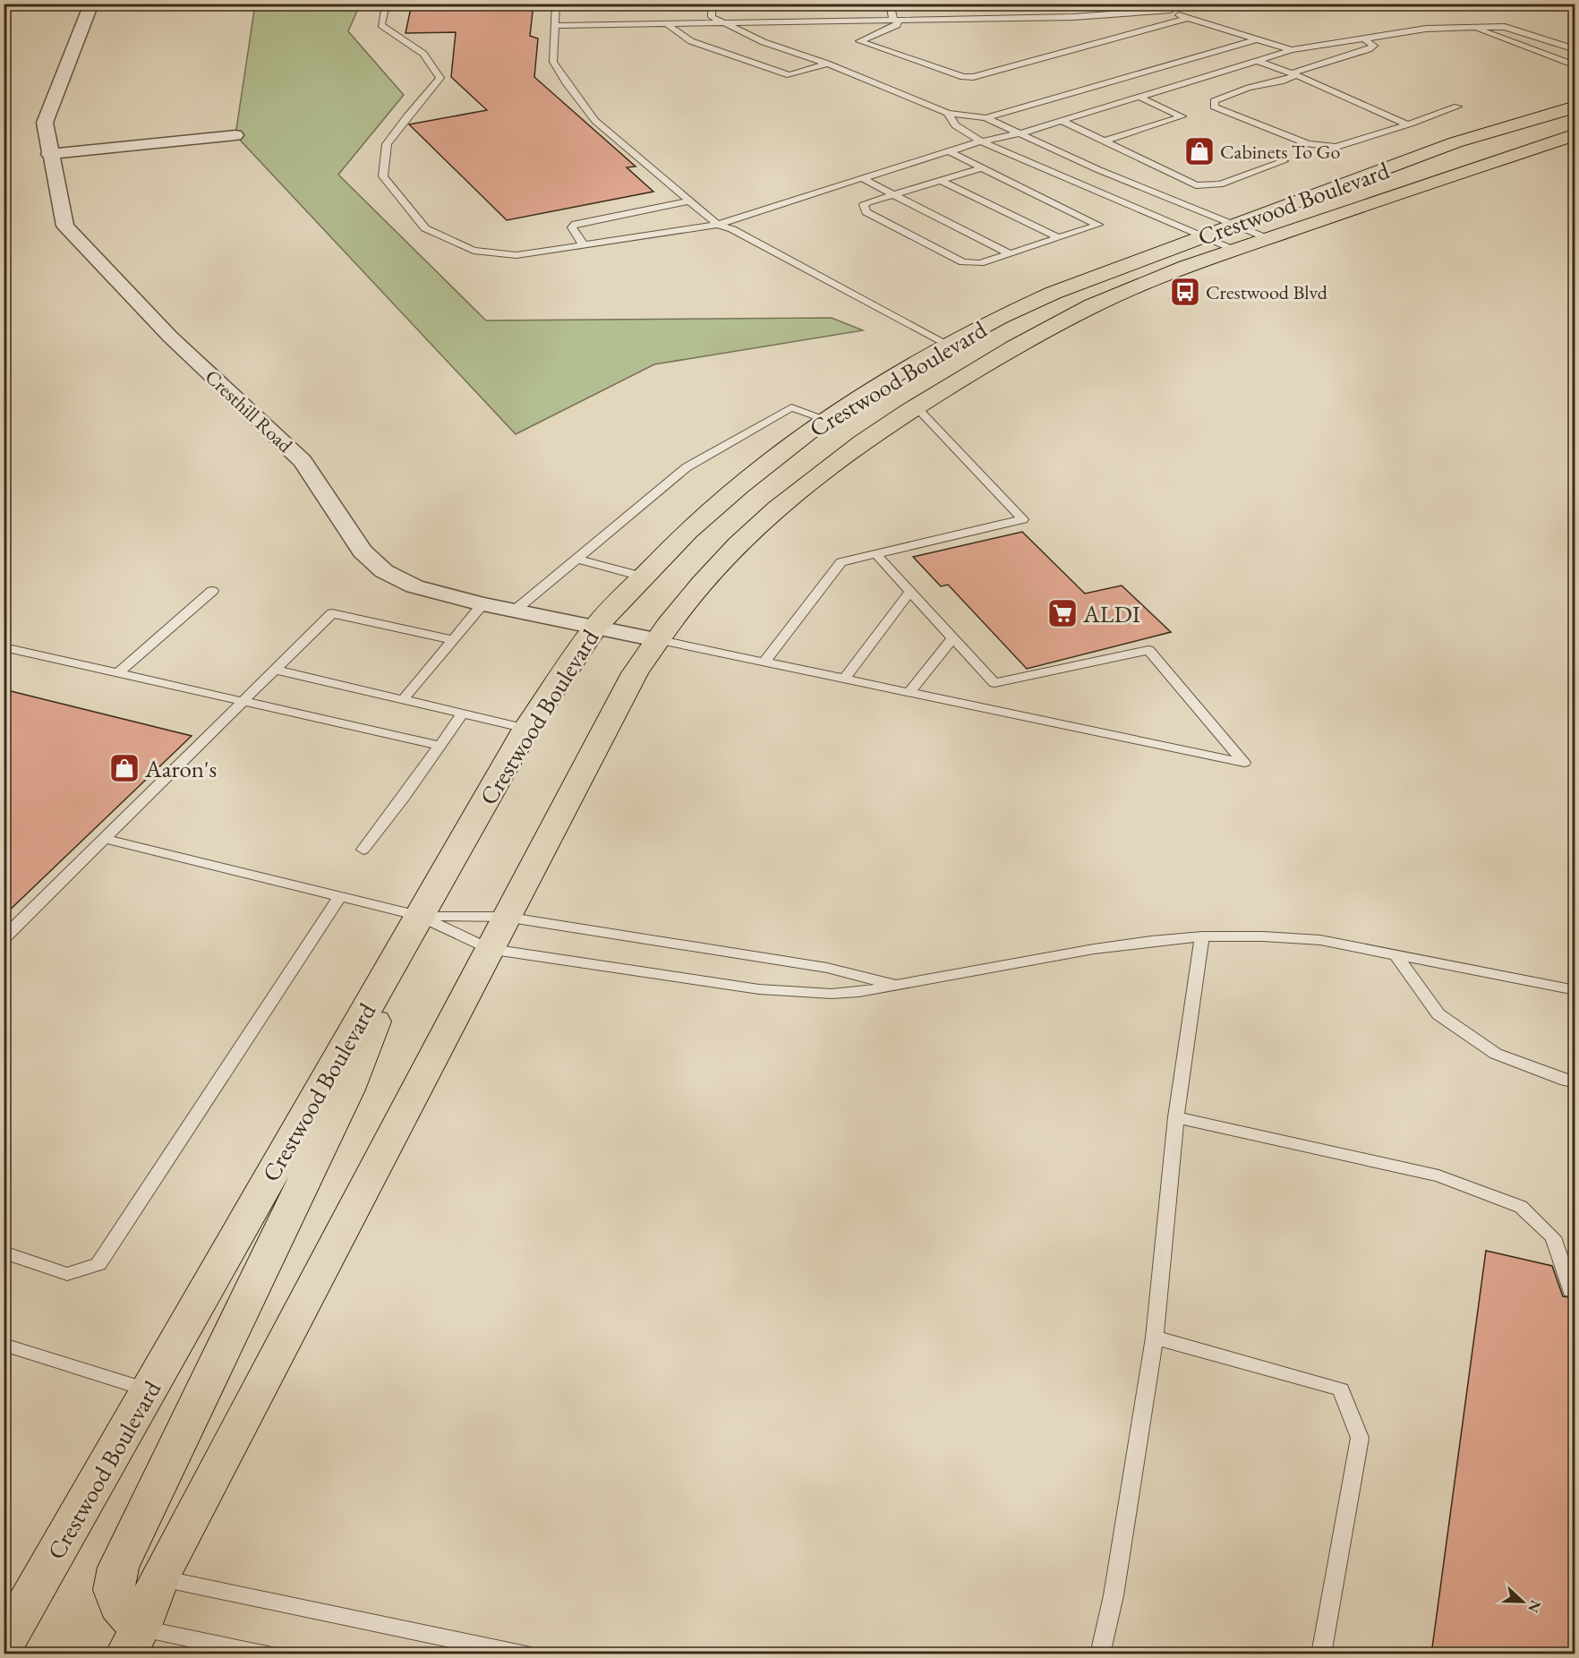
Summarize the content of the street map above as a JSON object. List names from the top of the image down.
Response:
{
  "streets": {
    "main road": ["Crestwood Boulevard"],
    "street": ["Cresthill Road"]
  },
  "crossings": [
    ["Crestwood Boulevard", "Cresthill Road"]
  ],
  "places": {
    "shop": ["Cabinets To Go", "Aaron's"],
    "bus stop": ["Crestwood Blvd"],
    "supermarket": ["ALDI"]
  },
  "north": "right"
}
